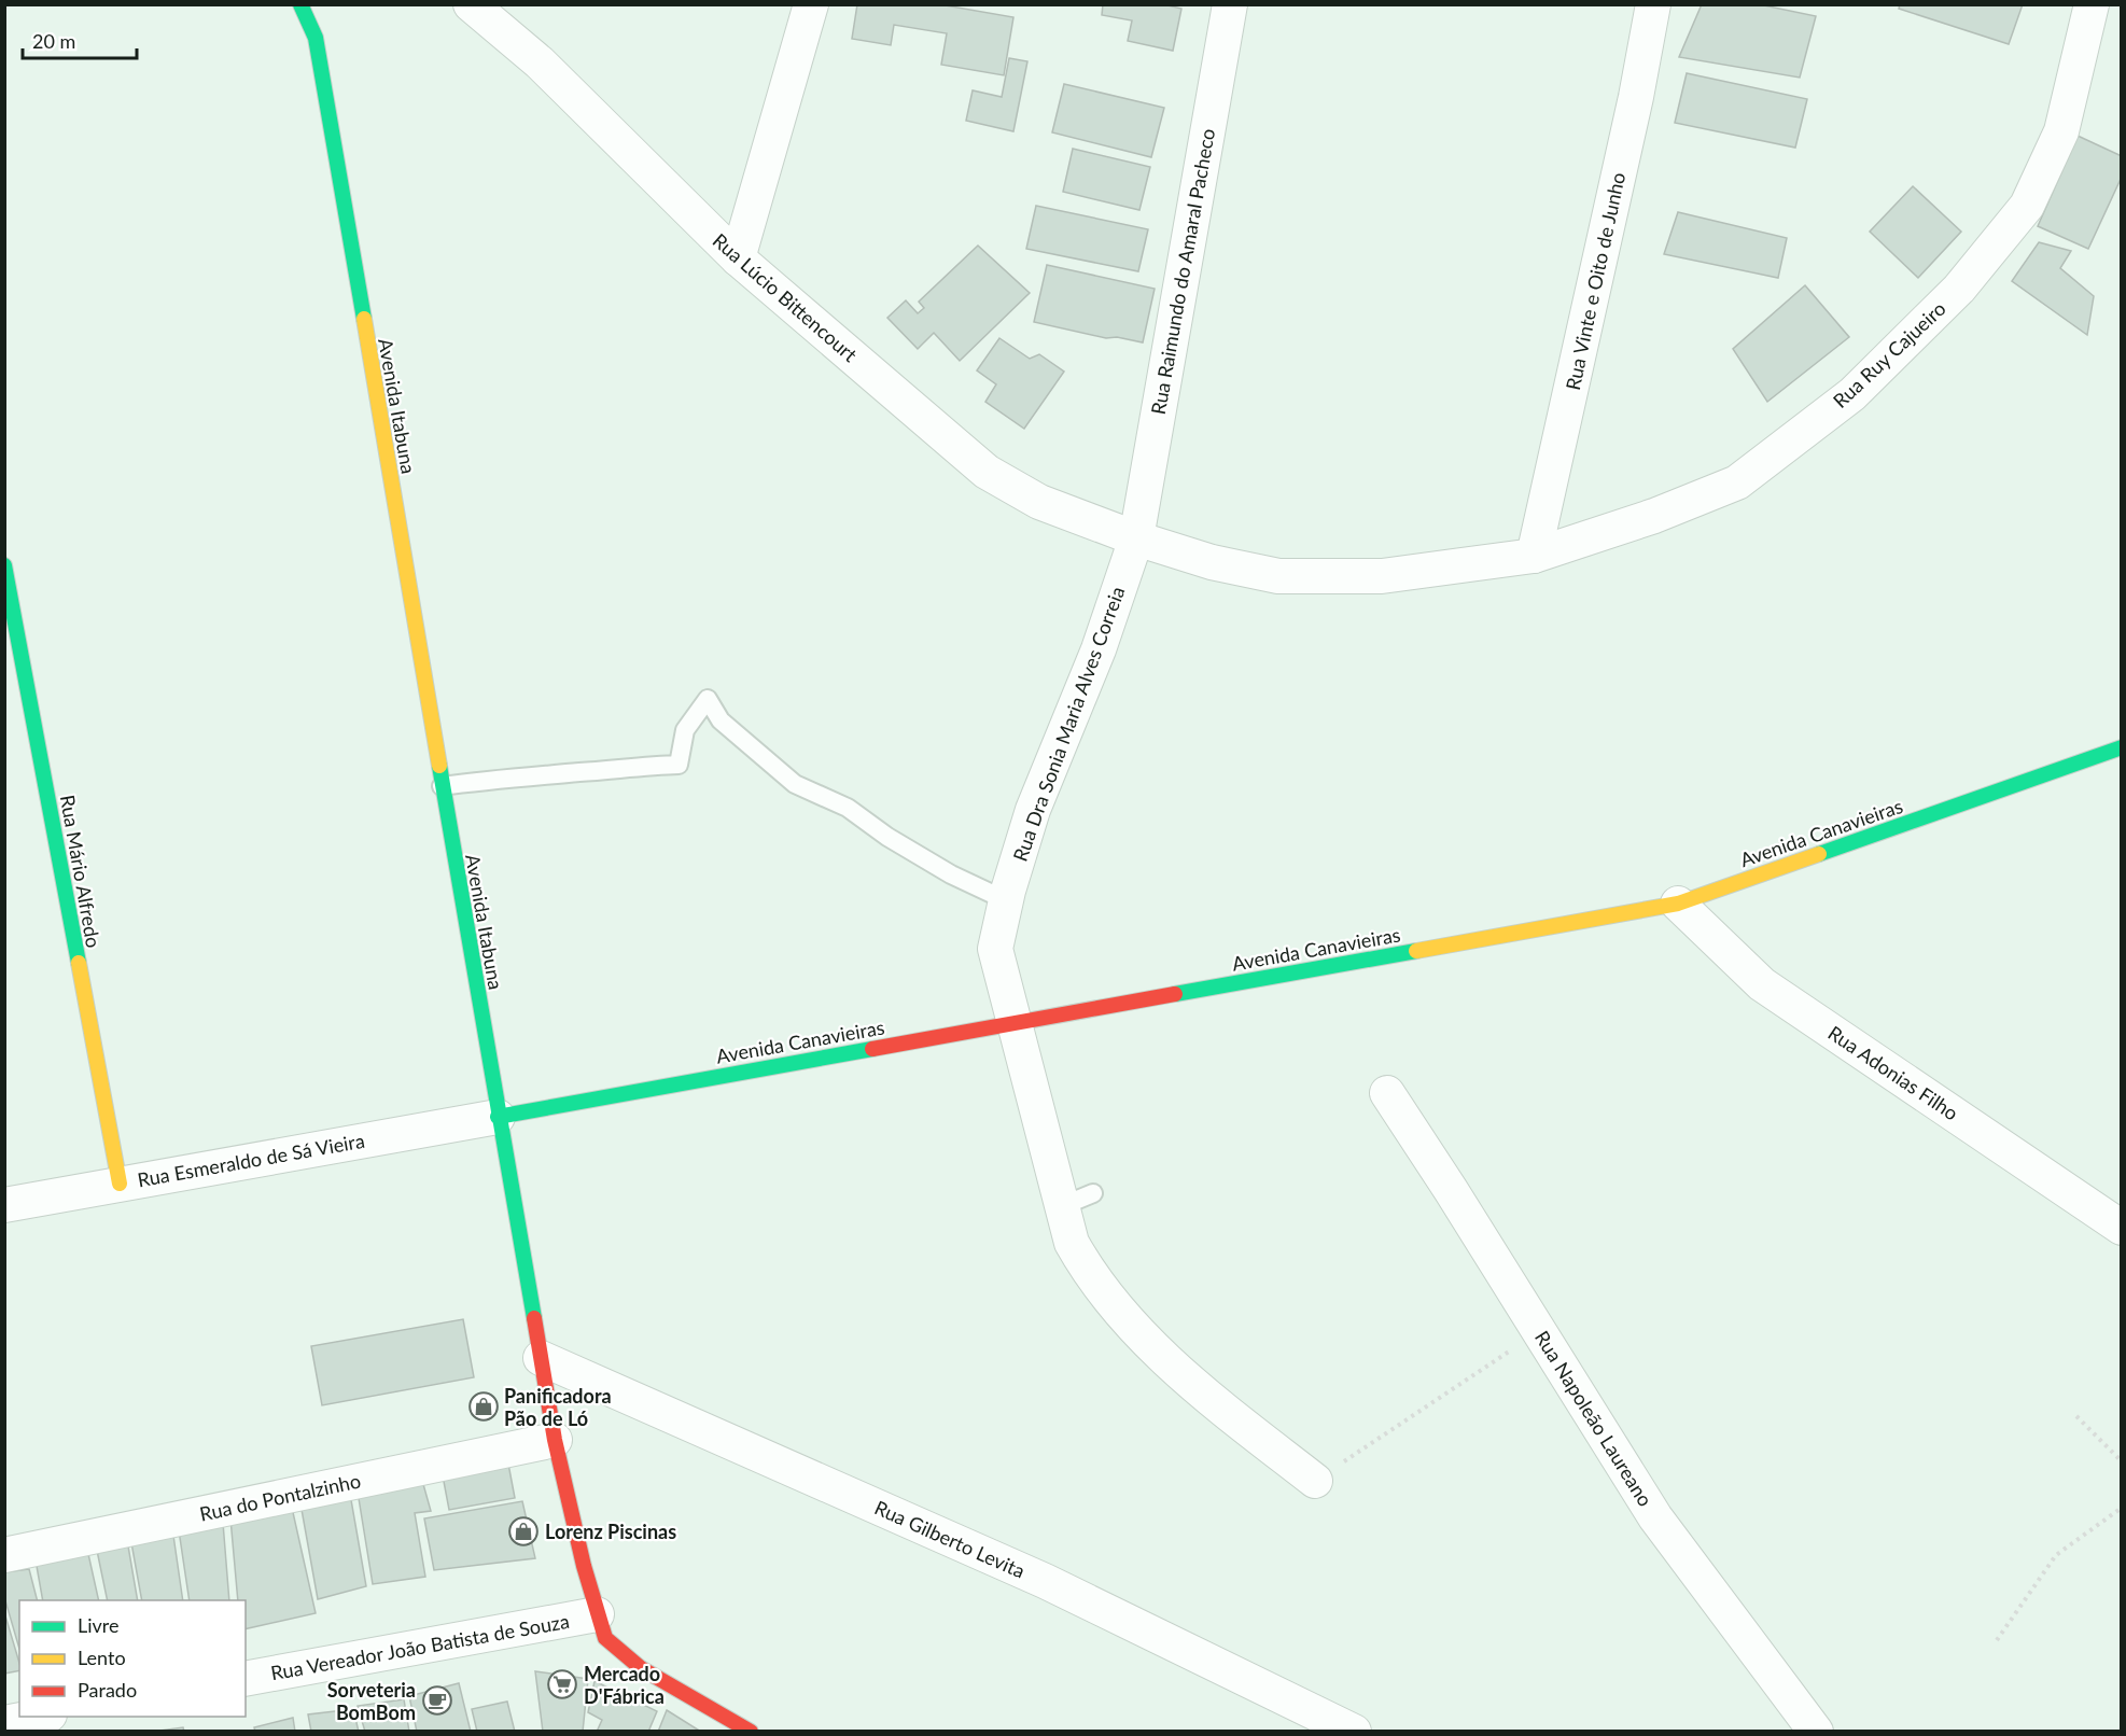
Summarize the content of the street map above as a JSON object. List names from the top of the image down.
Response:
{
  "streets": {
    "main road": ["Avenida Itabuna", "Avenida Canavieiras", "Rua Mário Alfredo"],
    "street": [
      "Rua Raimundo do Amaral Pacheco",
      "Rua Vinte e Oito de Junho",
      "Rua Lúcio Bittencourt",
      "Rua Ruy Cajueiro",
      "Rua Dra Sonia Maria Alves Correia",
      "Rua Adonias Filho",
      "Rua Esmeraldo de Sá Vieira",
      "Rua Napoleão Laureano",
      "Rua do Pontalzinho",
      "Rua Gilberto Levita",
      "Rua Vereador João Batista de Souza"
    ]
  },
  "crossings": [
    ["Rua Raimundo do Amaral Pacheco", "Rua Lúcio Bittencourt"],
    ["Rua Raimundo do Amaral Pacheco", "Rua Ruy Cajueiro"],
    ["Rua Raimundo do Amaral Pacheco", "Rua Dra Sonia Maria Alves Correia"],
    ["Rua Vinte e Oito de Junho", "Rua Ruy Cajueiro"],
    ["Rua Lúcio Bittencourt", "Rua Ruy Cajueiro"],
    ["Rua Lúcio Bittencourt", "Rua Dra Sonia Maria Alves Correia"],
    ["Rua Ruy Cajueiro", "Rua Dra Sonia Maria Alves Correia"],
    ["Avenida Itabuna", "Avenida Canavieiras"],
    ["Avenida Itabuna", "Rua Esmeraldo de Sá Vieira"],
    ["Avenida Itabuna", "Rua do Pontalzinho"],
    ["Avenida Itabuna", "Rua Gilberto Levita"],
    ["Avenida Itabuna", "Rua Vereador João Batista de Souza"],
    ["Rua Dra Sonia Maria Alves Correia", "Avenida Canavieiras"],
    ["Avenida Canavieiras", "Rua Adonias Filho"],
    ["Avenida Canavieiras", "Rua Esmeraldo de Sá Vieira"],
    ["Rua Mário Alfredo", "Rua Esmeraldo de Sá Vieira"]
  ],
  "places": {
    "shop": ["Panificadora Pão de Ló", "Lorenz Piscinas"],
    "supermarket": ["Mercado D'Fábrica"],
    "cafe": ["Sorveteria BomBom"]
  },
  "legend": ["Livre", "Lento", "Parado"],
  "scale_bar": "20 m"
}
